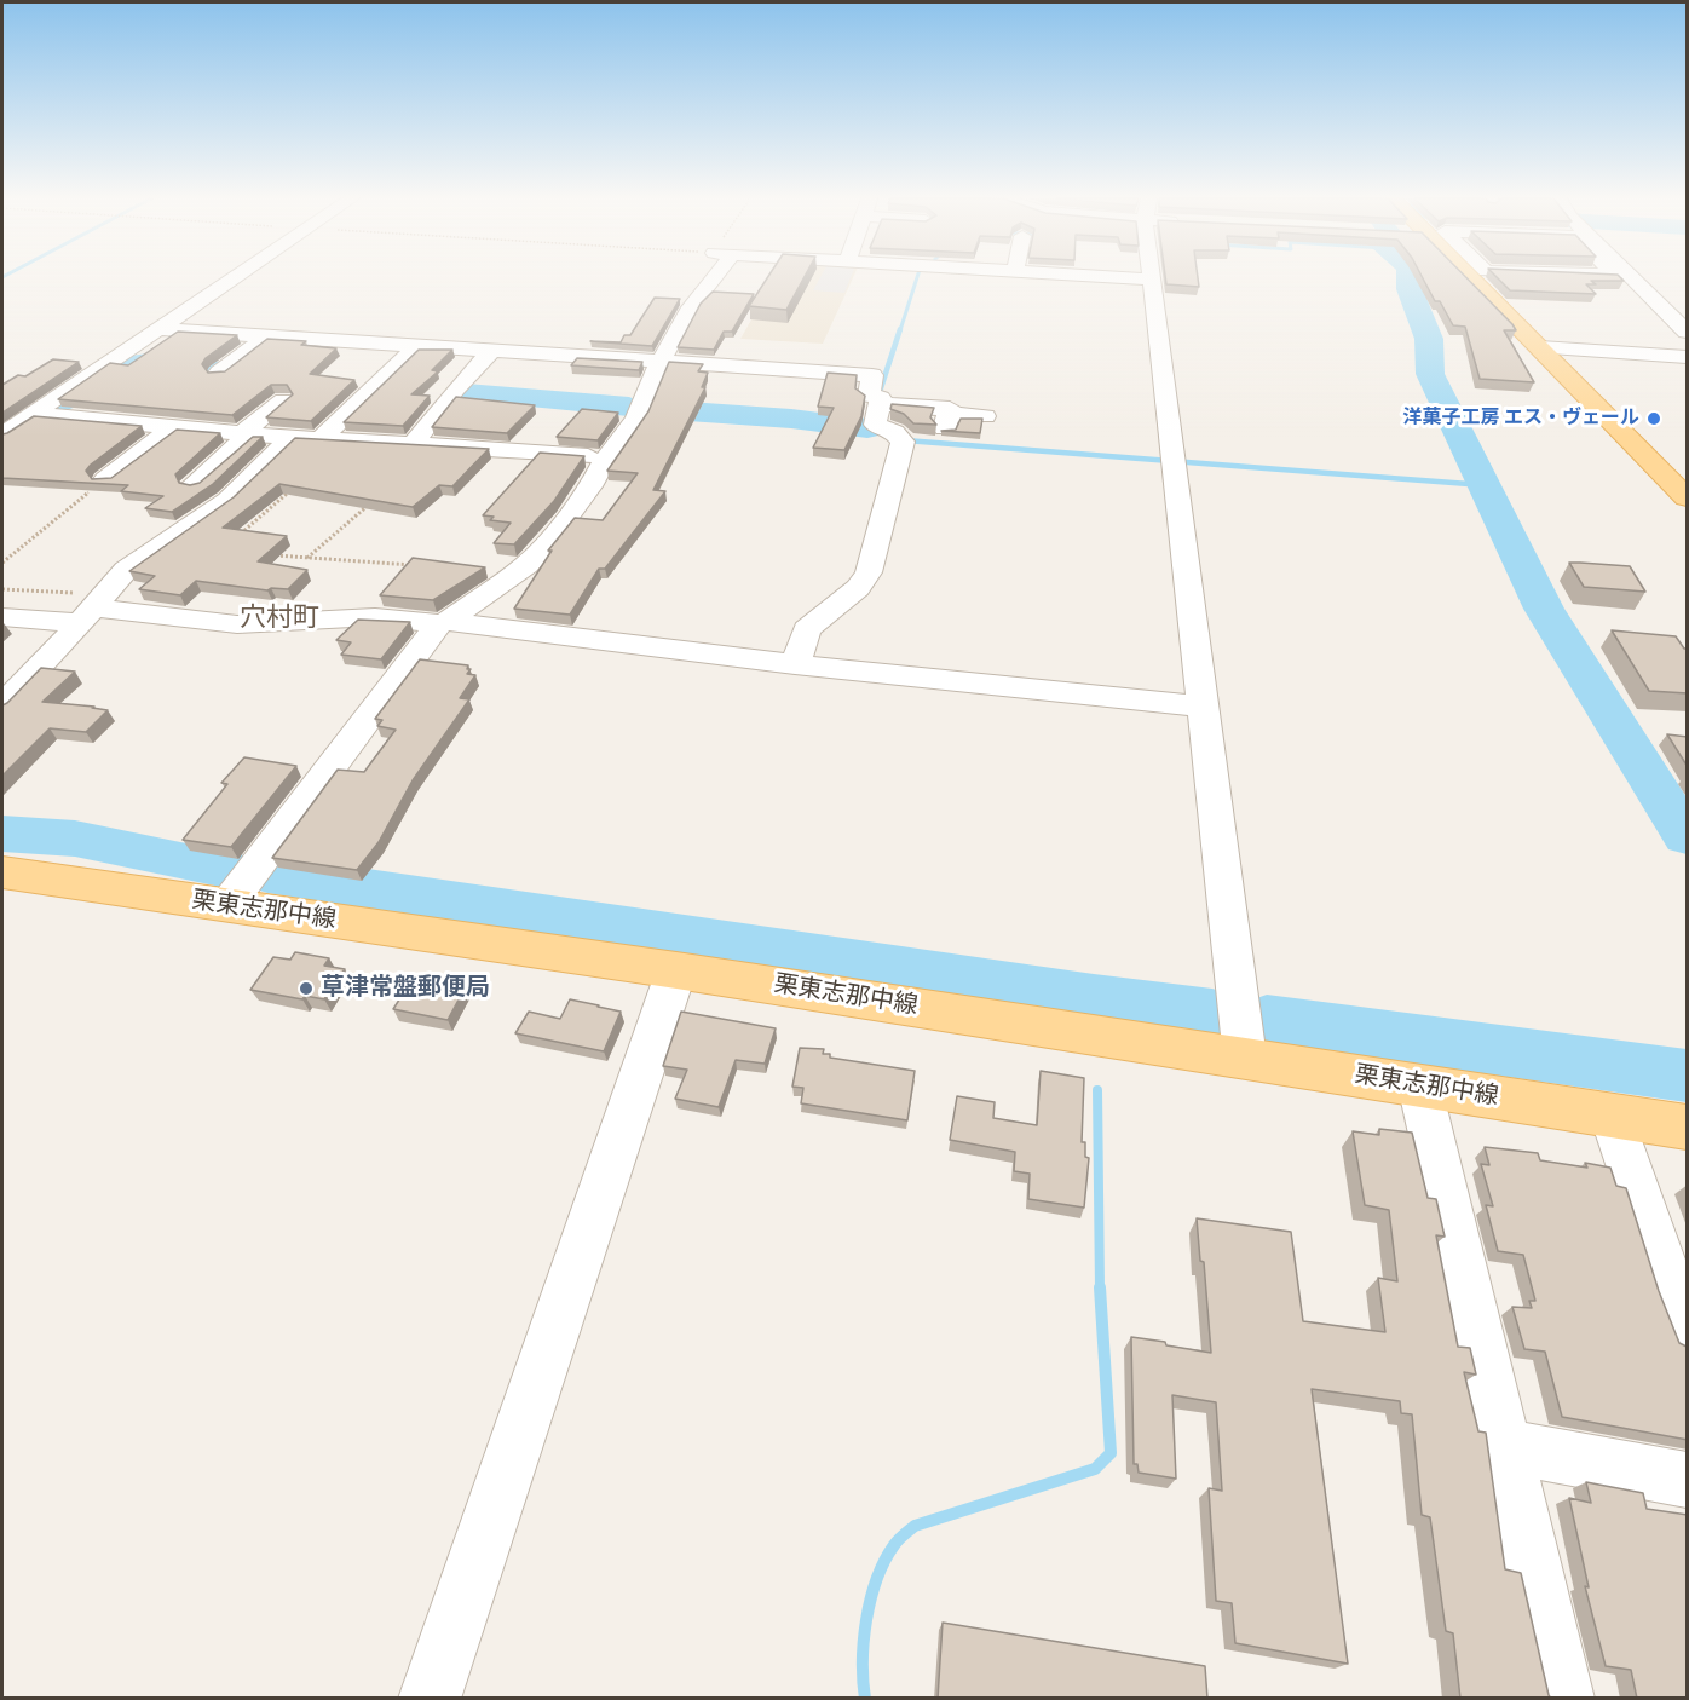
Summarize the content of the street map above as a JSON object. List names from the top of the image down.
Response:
{
  "streets": {
    "main road": ["栗東志那中線"]
  },
  "districts": ["穴村町"],
  "places": ["洋菓子工房 エス・ヴェール", "草津常盤郵便局"]
}
